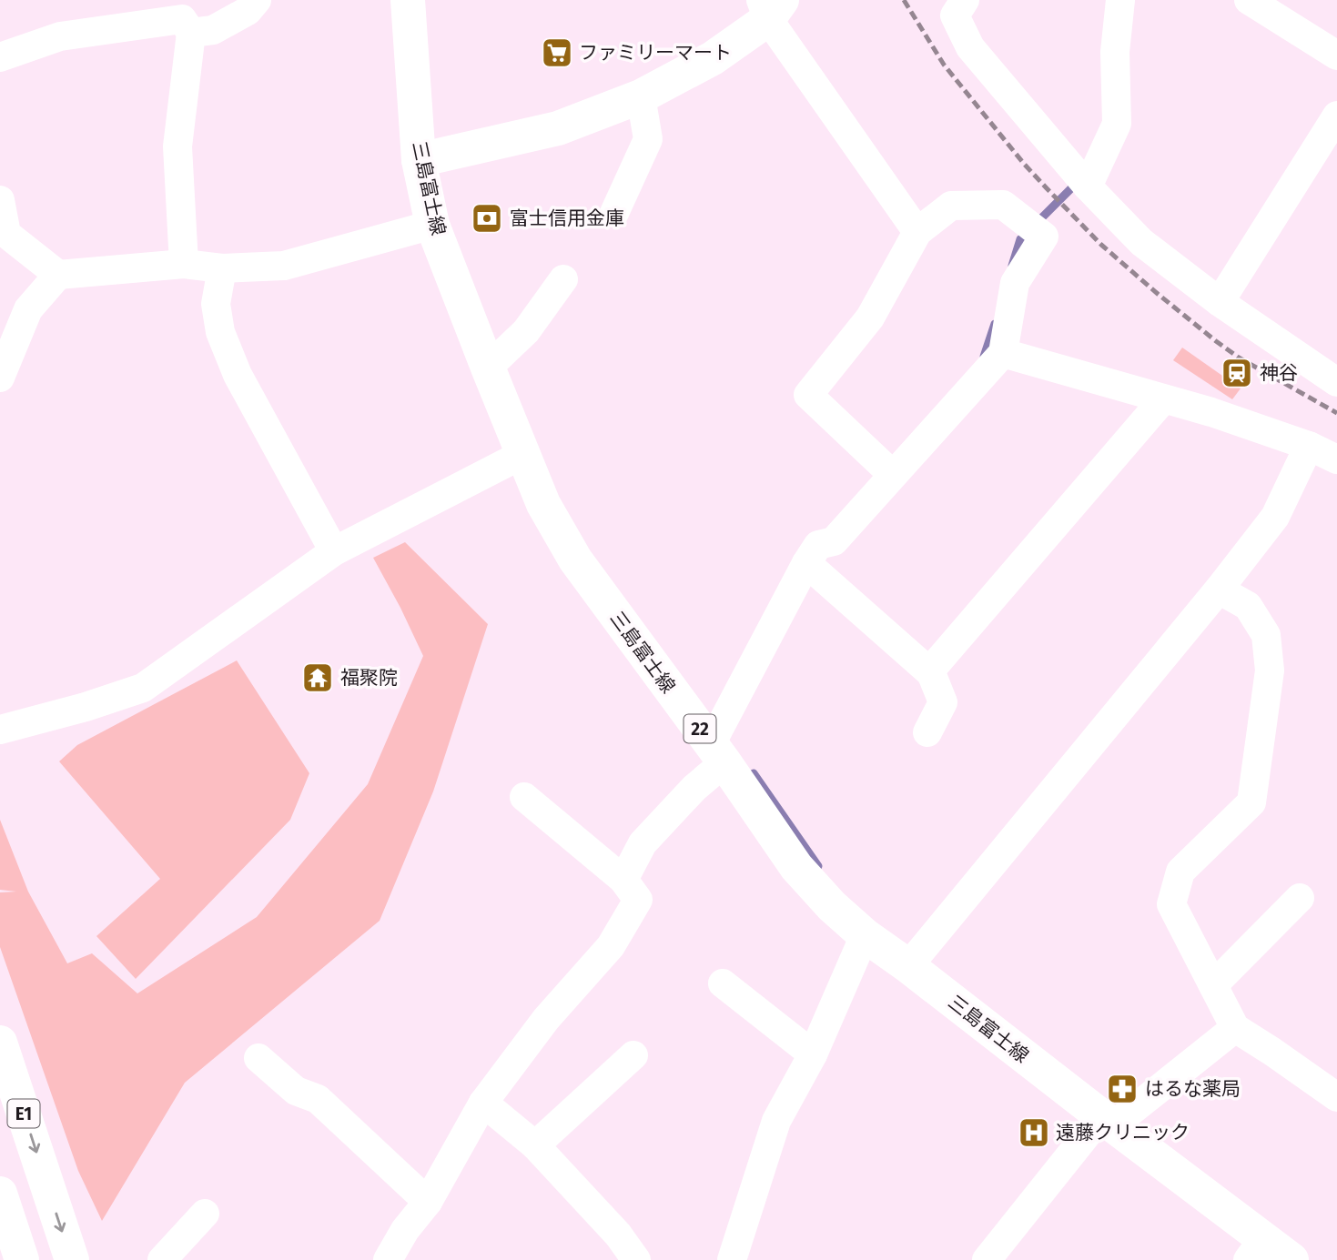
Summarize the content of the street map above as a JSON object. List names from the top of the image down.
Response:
{
  "streets": {
    "main road": ["三島富士線", "22", "E1"]
  },
  "places": {
    "supermarket": ["ファミリーマート"],
    "bank": ["富士信用金庫"],
    "station": ["神谷"],
    "temple": ["福聚院"],
    "pharmacy": ["はるな薬局"],
    "hospital": ["遠藤クリニック"]
  }
}
